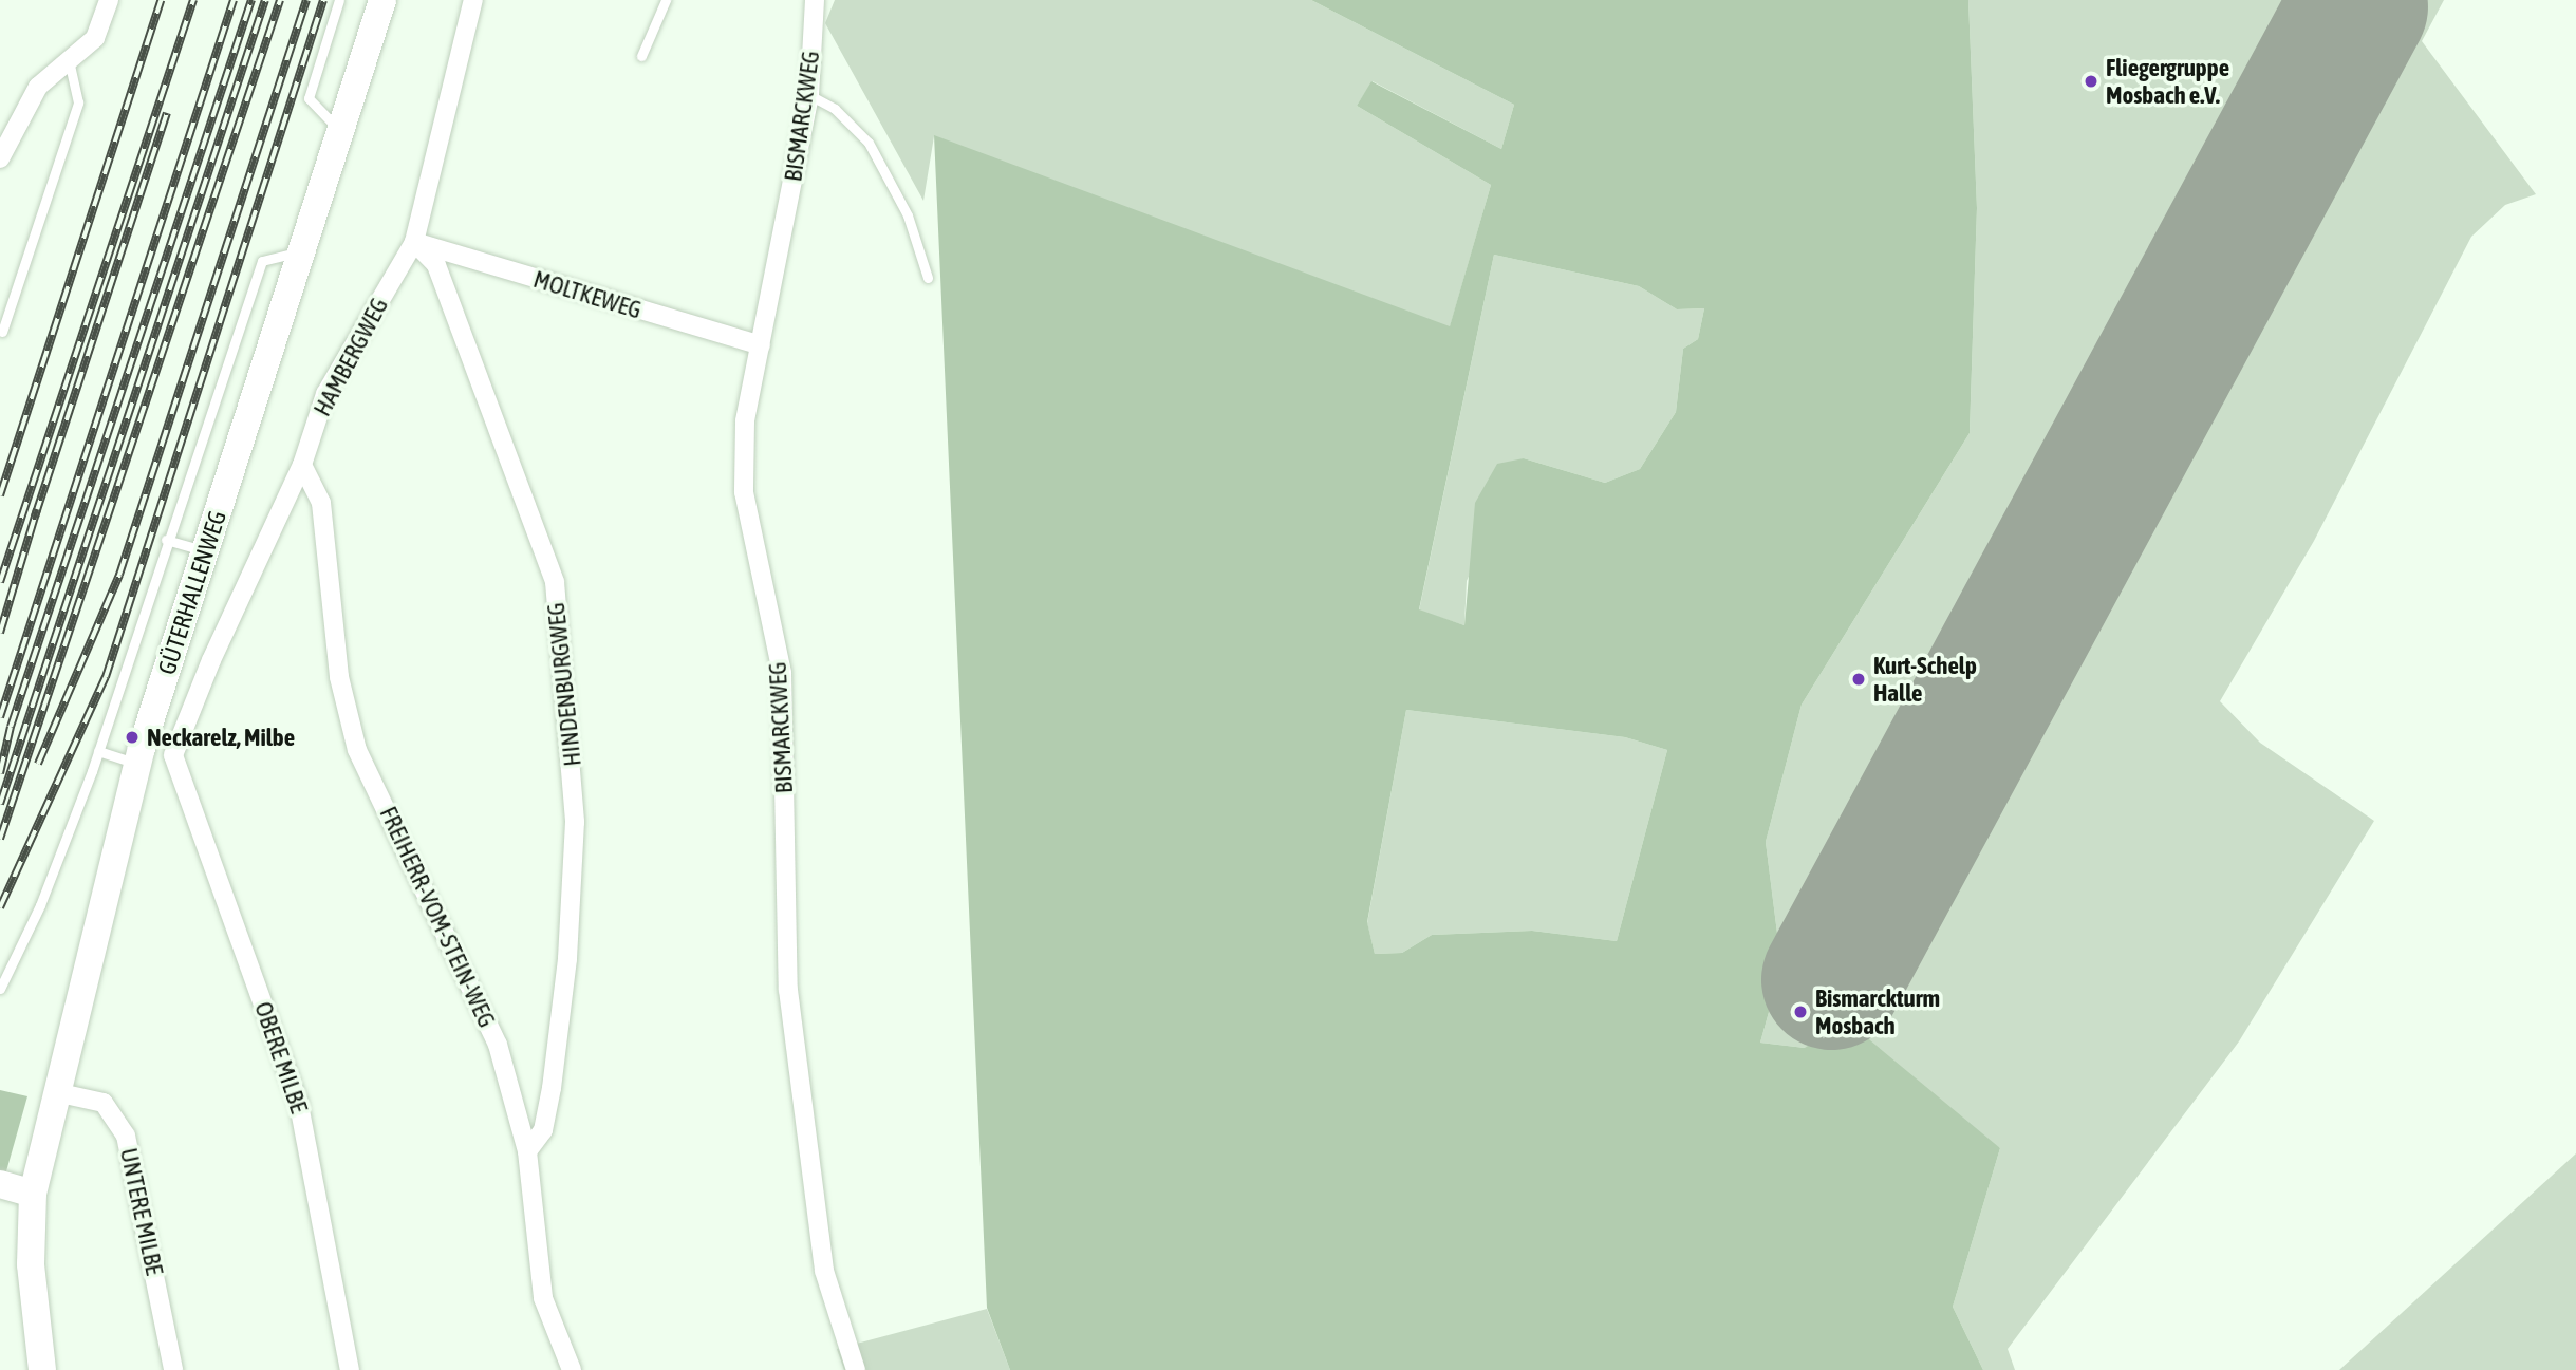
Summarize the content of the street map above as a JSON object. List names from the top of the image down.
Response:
{
  "streets": {
    "street": [
      "BISMARCKWEG",
      "MOLTKEWEG",
      "HAMBERGWEG",
      "GÜTERHALLENWEG",
      "HINDENBURGWEG",
      "FREIHERR-VOM-STEIN-WEG",
      "OBERE MILBE",
      "UNTERE MILBE"
    ]
  },
  "crossings": [
    ["BISMARCKWEG", "MOLTKEWEG"],
    ["MOLTKEWEG", "HAMBERGWEG"],
    ["MOLTKEWEG", "HINDENBURGWEG"],
    ["HAMBERGWEG", "HINDENBURGWEG"],
    ["HAMBERGWEG", "FREIHERR-VOM-STEIN-WEG"],
    ["HAMBERGWEG", "OBERE MILBE"],
    ["GÜTERHALLENWEG", "UNTERE MILBE"],
    ["HINDENBURGWEG", "FREIHERR-VOM-STEIN-WEG"]
  ],
  "places": [
    "Fliegergruppe Mosbach e.V.",
    "Kurt-Schelp Halle",
    "Neckarelz, Milbe",
    "Bismarckturm Mosbach"
  ]
}
